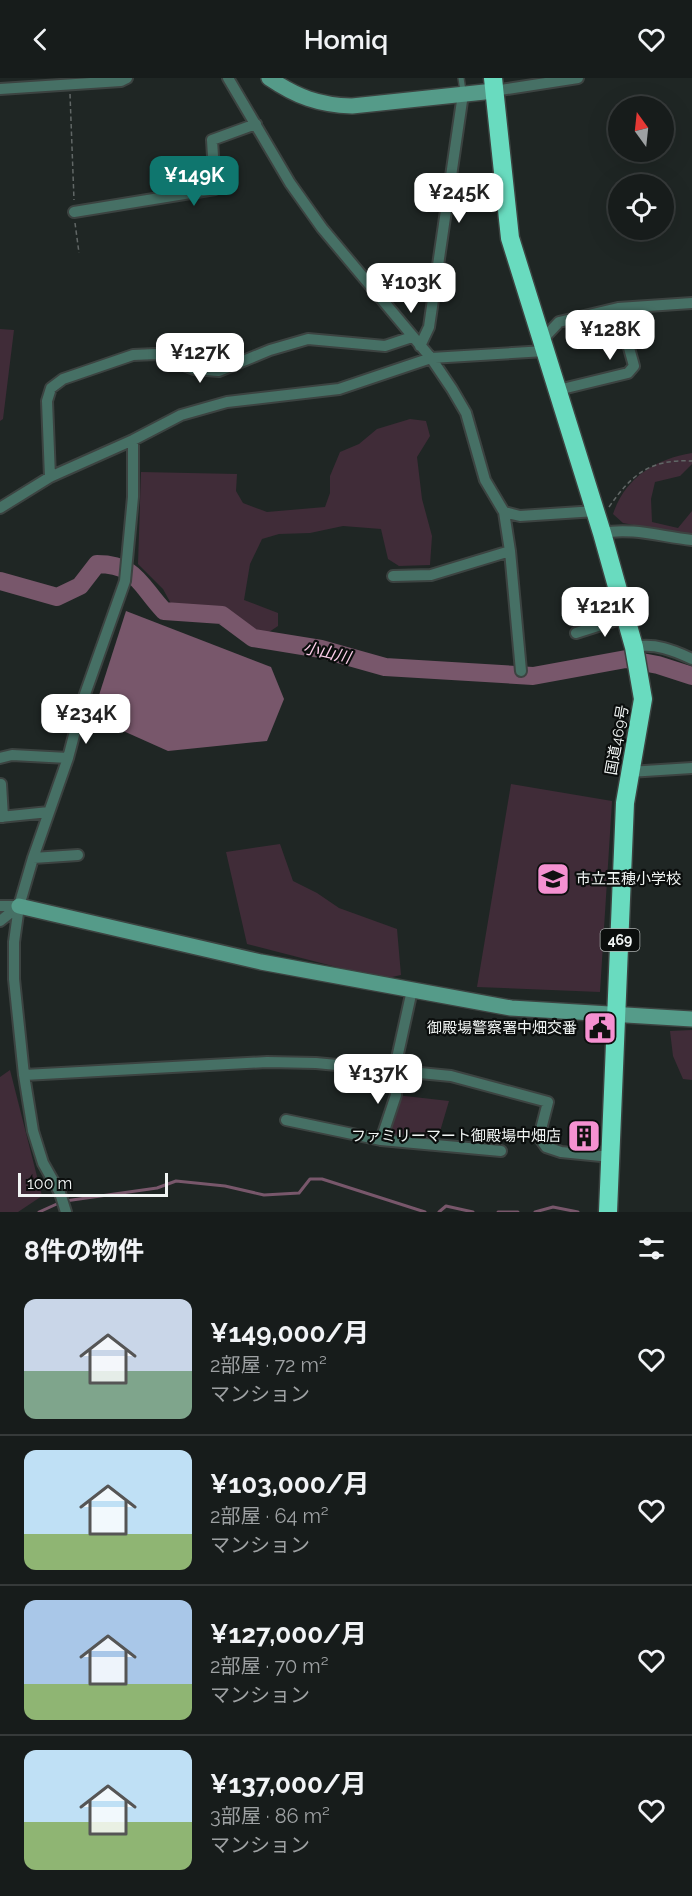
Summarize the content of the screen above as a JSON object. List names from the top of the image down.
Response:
{
  "streets": {
    "highway": ["国道469号", "469"]
  },
  "water": ["小山川"],
  "places": {
    "school or university": ["市立玉穂小学校"],
    "public building": ["御殿場警察署中畑交番"],
    "building": ["ファミリーマート御殿場中畑店"]
  },
  "scale_bar": "100 m",
  "north": "top",
  "page": {
    "header": "Homiq",
    "price": [
      "¥149K",
      "¥245K",
      "¥103K",
      "¥128K",
      "¥127K",
      "¥121K",
      "¥234K",
      "¥137K"
    ],
    "scale": "100 m",
    "heading": "8件の物件",
    "list": [
      {
        "name": "¥149,000/月",
        "note": "2部屋 · 72 m² · マンション"
      },
      {
        "name": "¥103,000/月",
        "note": "2部屋 · 64 m² · マンション"
      },
      {
        "name": "¥127,000/月",
        "note": "2部屋 · 70 m² · マンション"
      },
      {
        "name": "¥137,000/月",
        "note": "3部屋 · 86 m² · マンション"
      }
    ]
  }
}
